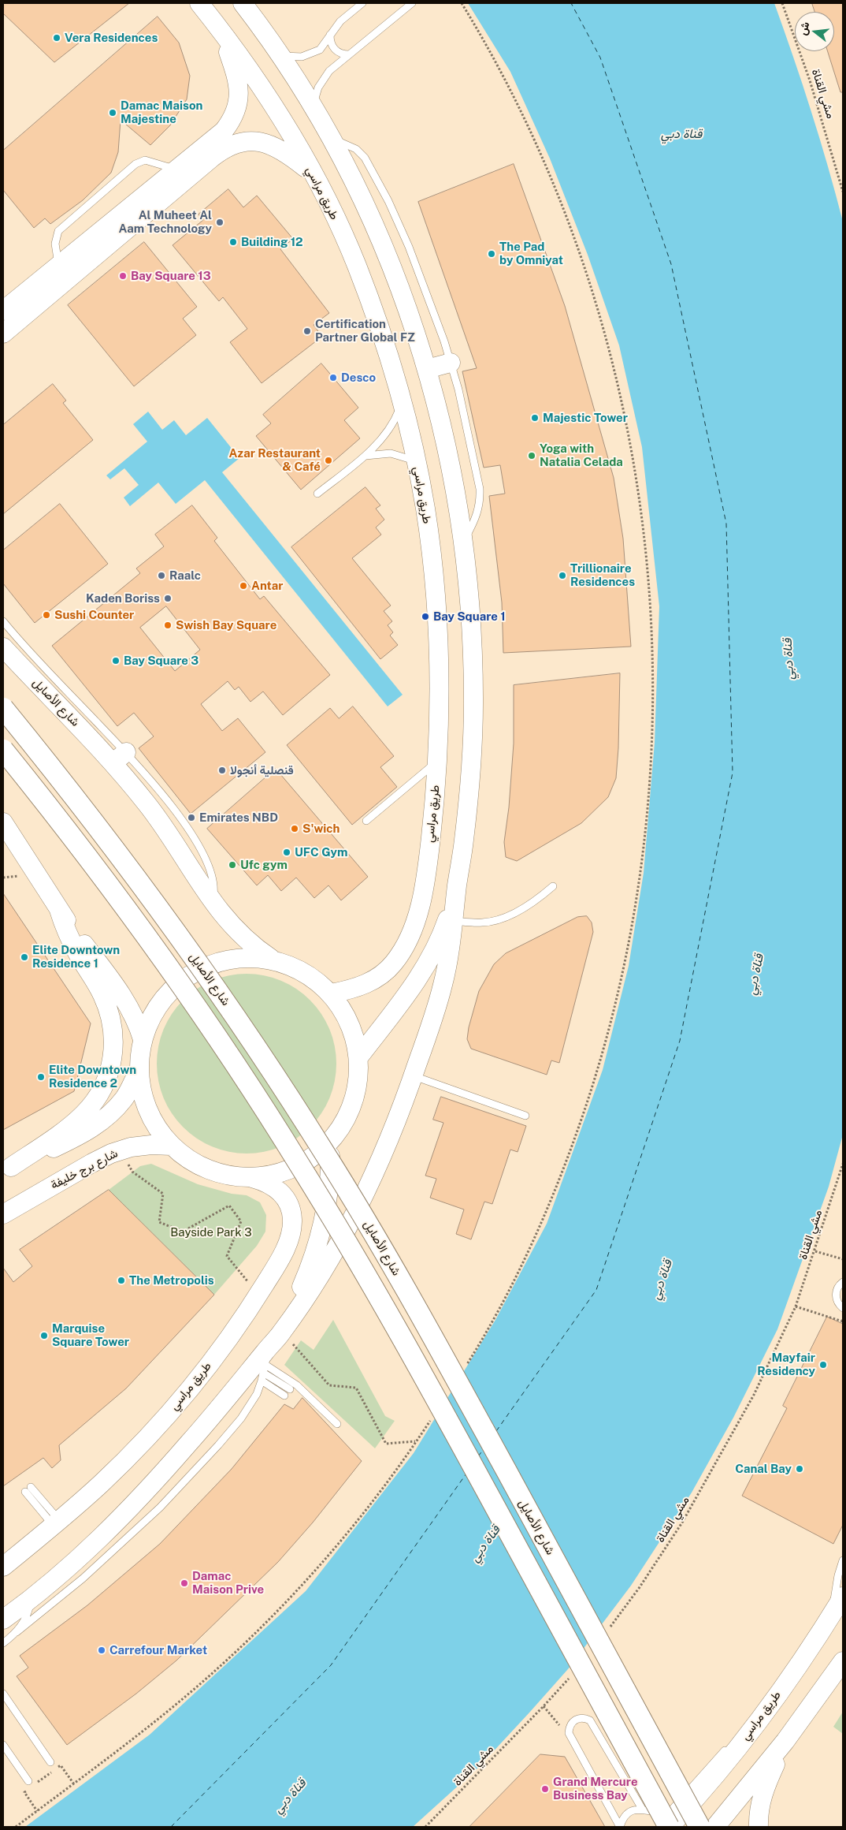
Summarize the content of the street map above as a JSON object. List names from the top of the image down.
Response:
{
  "streets": {
    "main road": ["طريق مراسي", "شارع الأصايل", "شارع برج خليفة"],
    "path": ["مشي القناة"]
  },
  "water": ["قناة دبي"],
  "parks": ["Bayside Park 3"],
  "places": [
    "Vera Residences",
    "Damac Maison Majestine",
    "Al Muheet Al Aam Technology",
    "Building 12",
    "The Pad by Omniyat",
    "Bay Square 13",
    "Certification Partner Global FZ",
    "Desco",
    "Majestic Tower",
    "Yoga with Natalia Celada",
    "Azar Restaurant & Café",
    "Raalc",
    "Trillionaire Residences",
    "Antar",
    "Kaden Boriss",
    "Sushi Counter",
    "Bay Square 1",
    "Swish Bay Square",
    "Bay Square 3",
    "قنصلية أنجولا",
    "Emirates NBD",
    "S'wich",
    "UFC Gym",
    "Ufc gym",
    "Elite Downtown Residence 1",
    "Elite Downtown Residence 2",
    "The Metropolis",
    "Marquise Square Tower",
    "Mayfair Residency",
    "Canal Bay",
    "Damac Maison Prive",
    "Carrefour Market",
    "Grand Mercure Business Bay"
  ],
  "north": "left"
}
